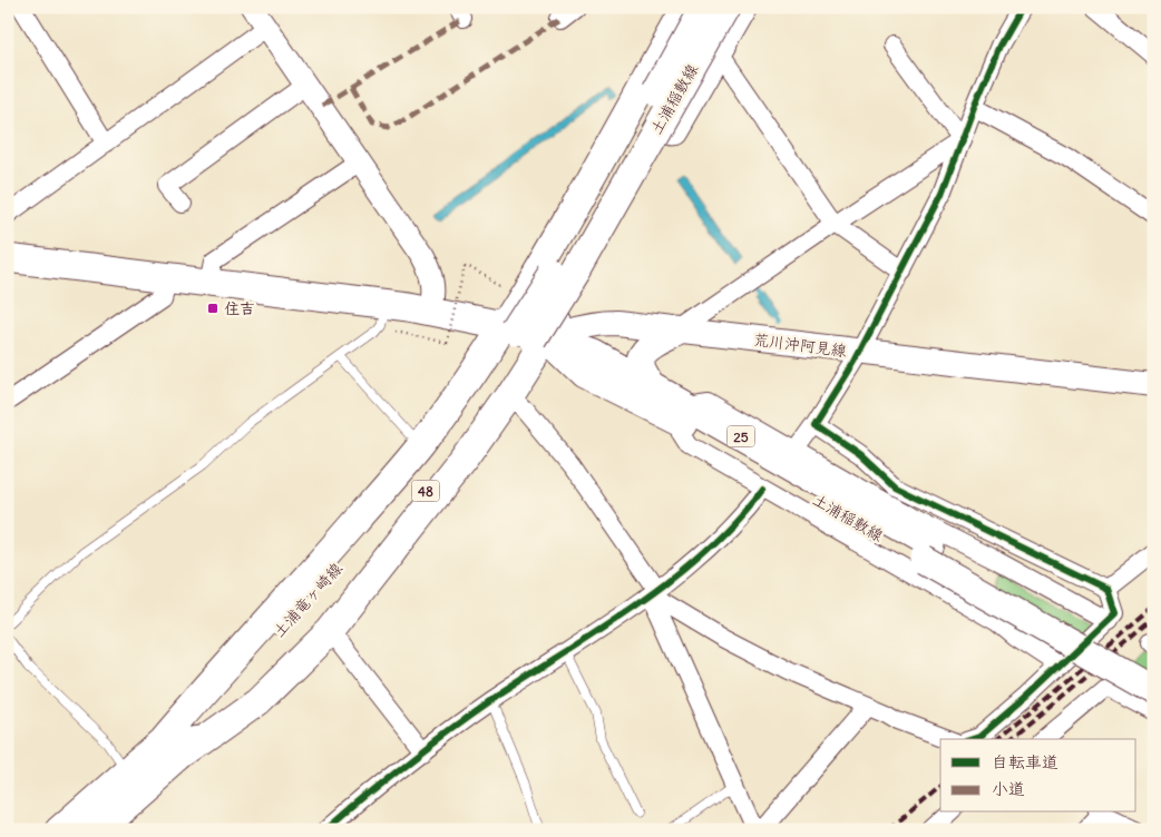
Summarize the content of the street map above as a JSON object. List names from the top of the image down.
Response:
{
  "streets": {
    "main road": [
      "土浦稲敷線",
      "荒川沖阿見線",
      "25",
      "48",
      "土浦竜ヶ崎線"
    ]
  },
  "crossings": [
    ["土浦稲敷線", "荒川沖阿見線"],
    ["土浦稲敷線", "土浦竜ヶ崎線"],
    ["荒川沖阿見線", "土浦竜ヶ崎線"]
  ],
  "places": {
    "transit": ["住吉"]
  },
  "legend": ["自転車道", "小道"]
}
